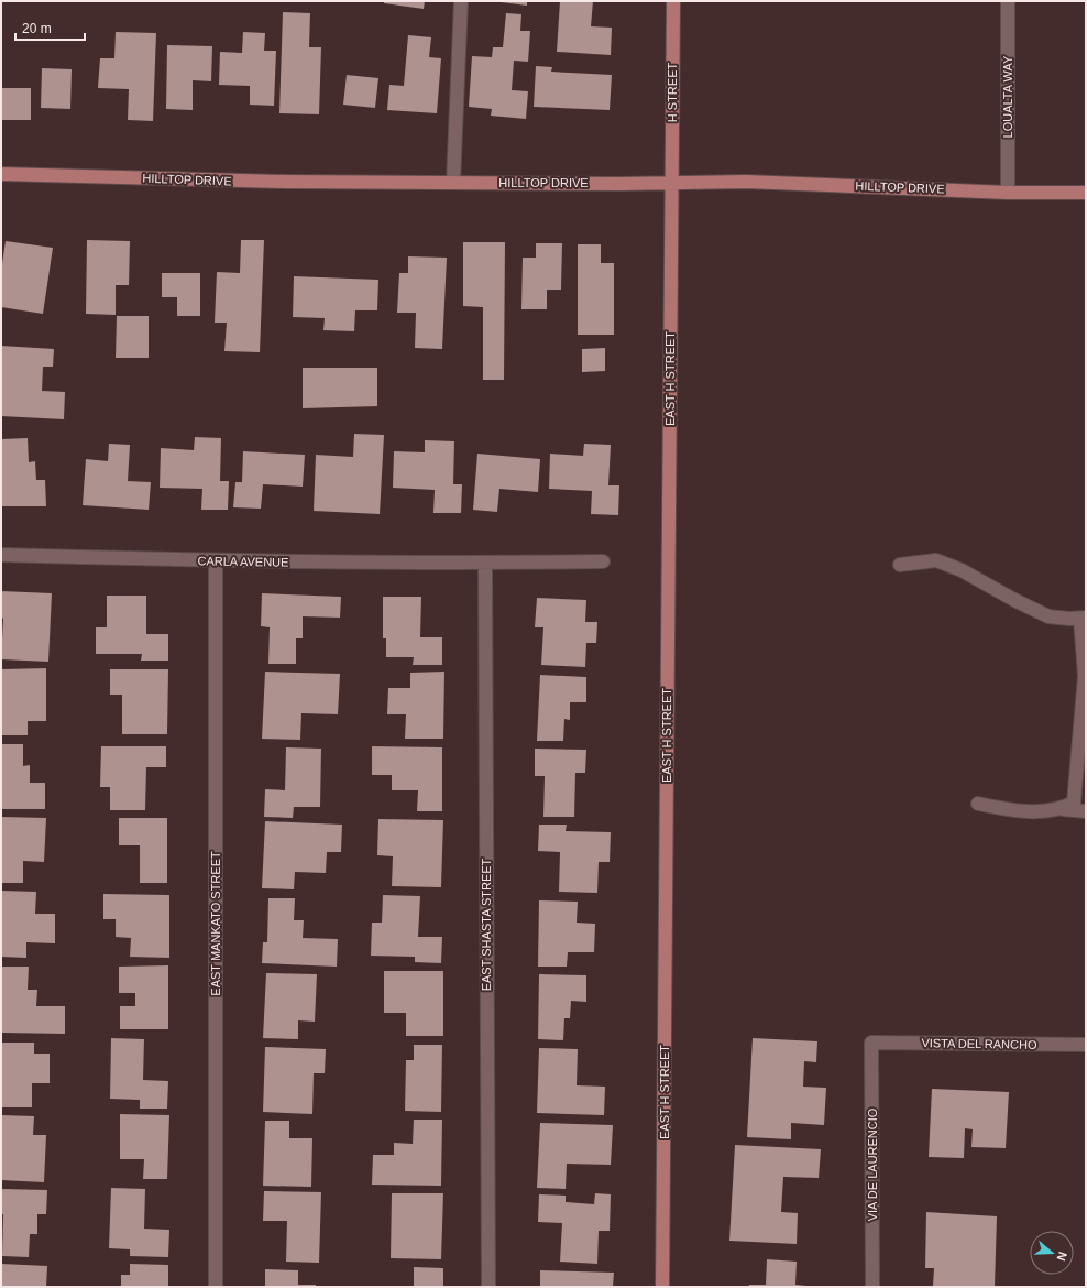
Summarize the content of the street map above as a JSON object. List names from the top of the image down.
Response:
{
  "streets": {
    "main road": ["H STREET", "HILLTOP DRIVE", "EAST H STREET"],
    "street": [
      "LOUALTA WAY",
      "CARLA AVENUE",
      "EAST MANKATO STREET",
      "EAST SHASTA STREET",
      "VISTA DEL RANCHO",
      "VIA DE LAURENCIO"
    ]
  },
  "crossings": [
    ["H STREET", "HILLTOP DRIVE"],
    ["H STREET", "EAST H STREET"],
    ["LOUALTA WAY", "HILLTOP DRIVE"],
    ["HILLTOP DRIVE", "EAST H STREET"],
    ["CARLA AVENUE", "EAST MANKATO STREET"],
    ["CARLA AVENUE", "EAST SHASTA STREET"],
    ["VISTA DEL RANCHO", "VIA DE LAURENCIO"]
  ],
  "scale_bar": "20 m",
  "north": "right"
}
